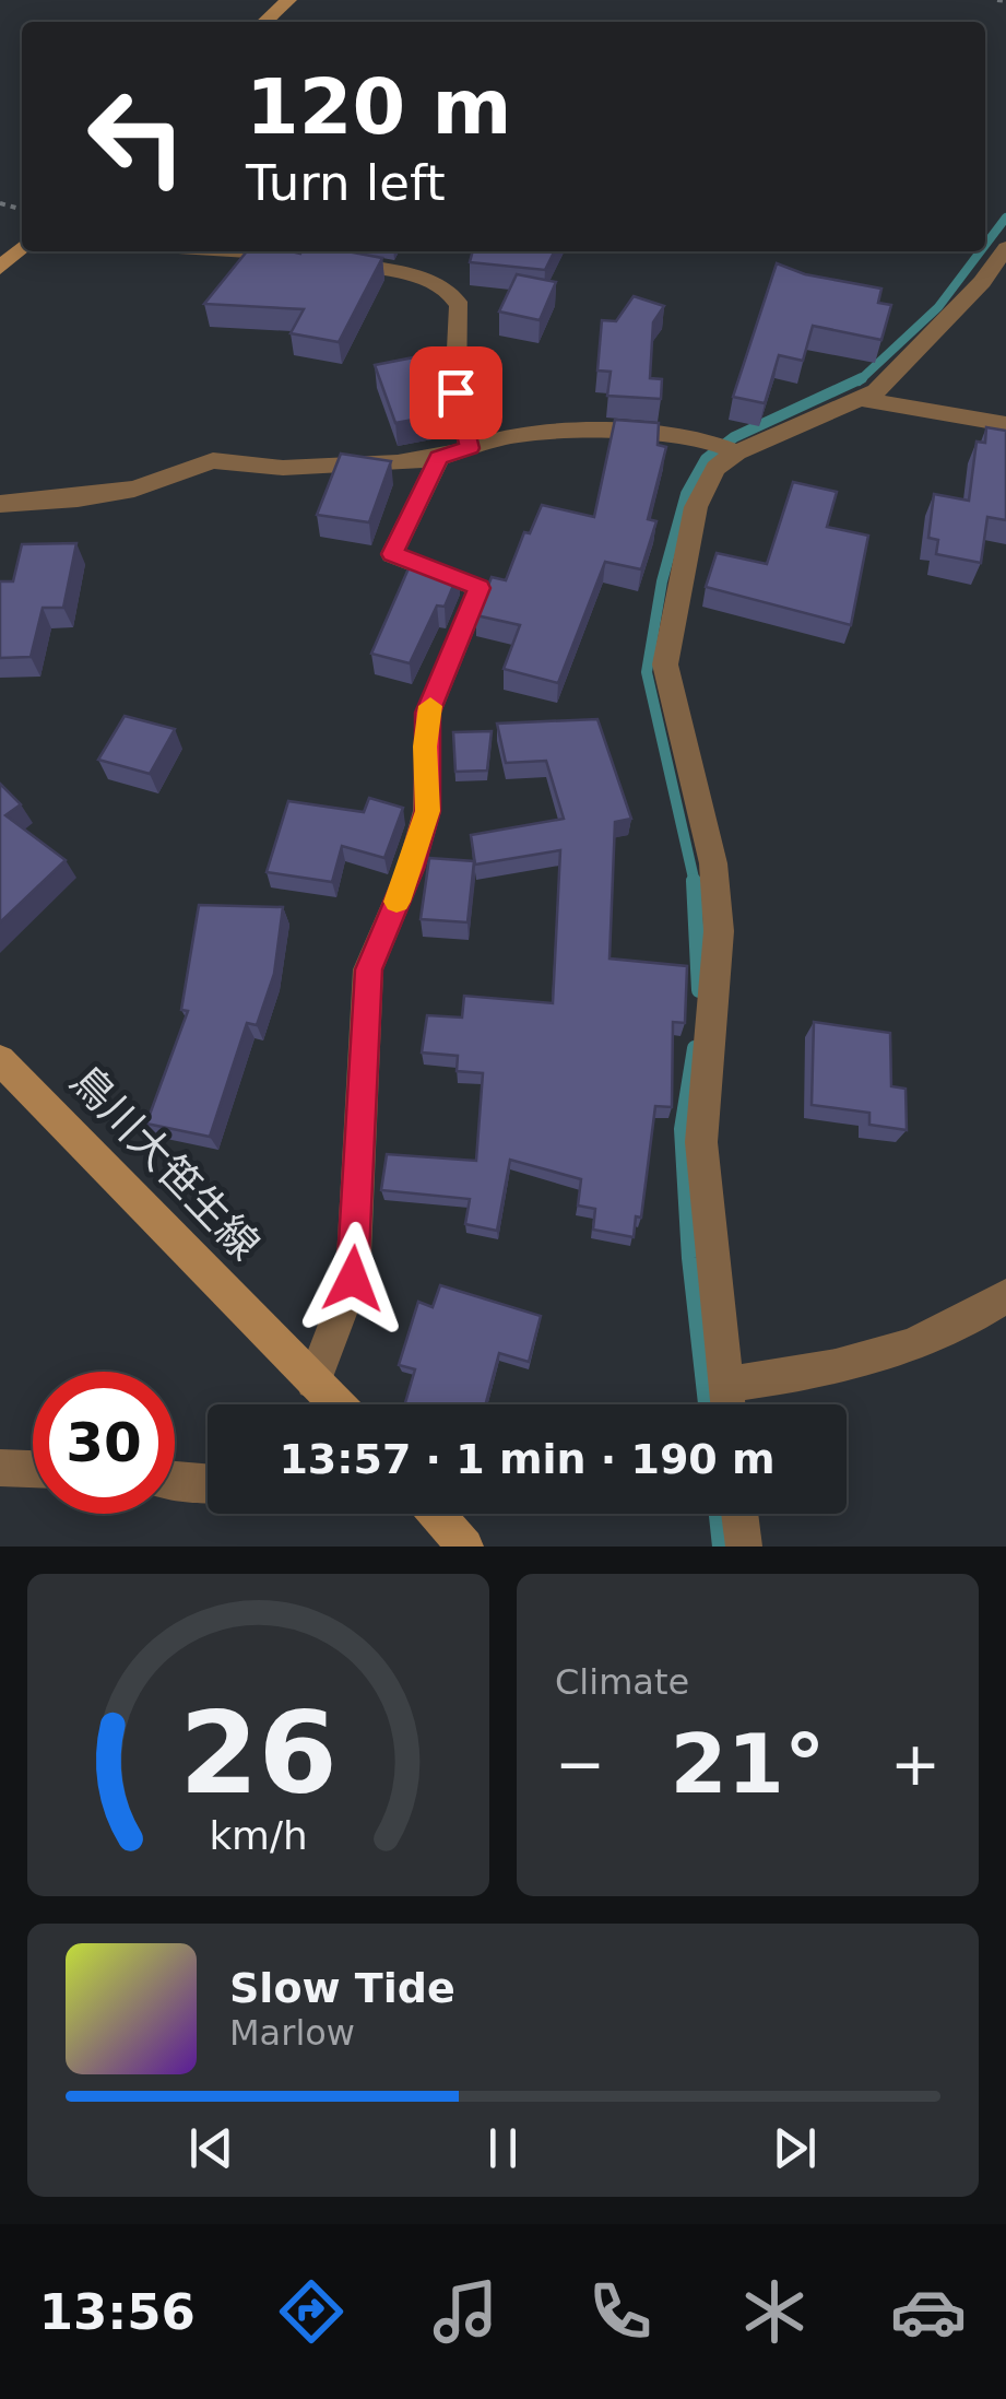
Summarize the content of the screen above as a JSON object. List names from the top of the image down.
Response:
{
  "streets": {
    "street": ["鳥川大笹生線"]
  },
  "page": {
    "turn": ["120 m", "Turn left"],
    "limit": "30",
    "trip": "13:57 · 1 min · 190 m",
    "tile": "Climate",
    "heat": ["−", "21°", "+"],
    "song": ["Slow Tide", "Marlow"],
    "tabs": "13:56",
    "gauge": ["26", "km/h"]
  }
}
